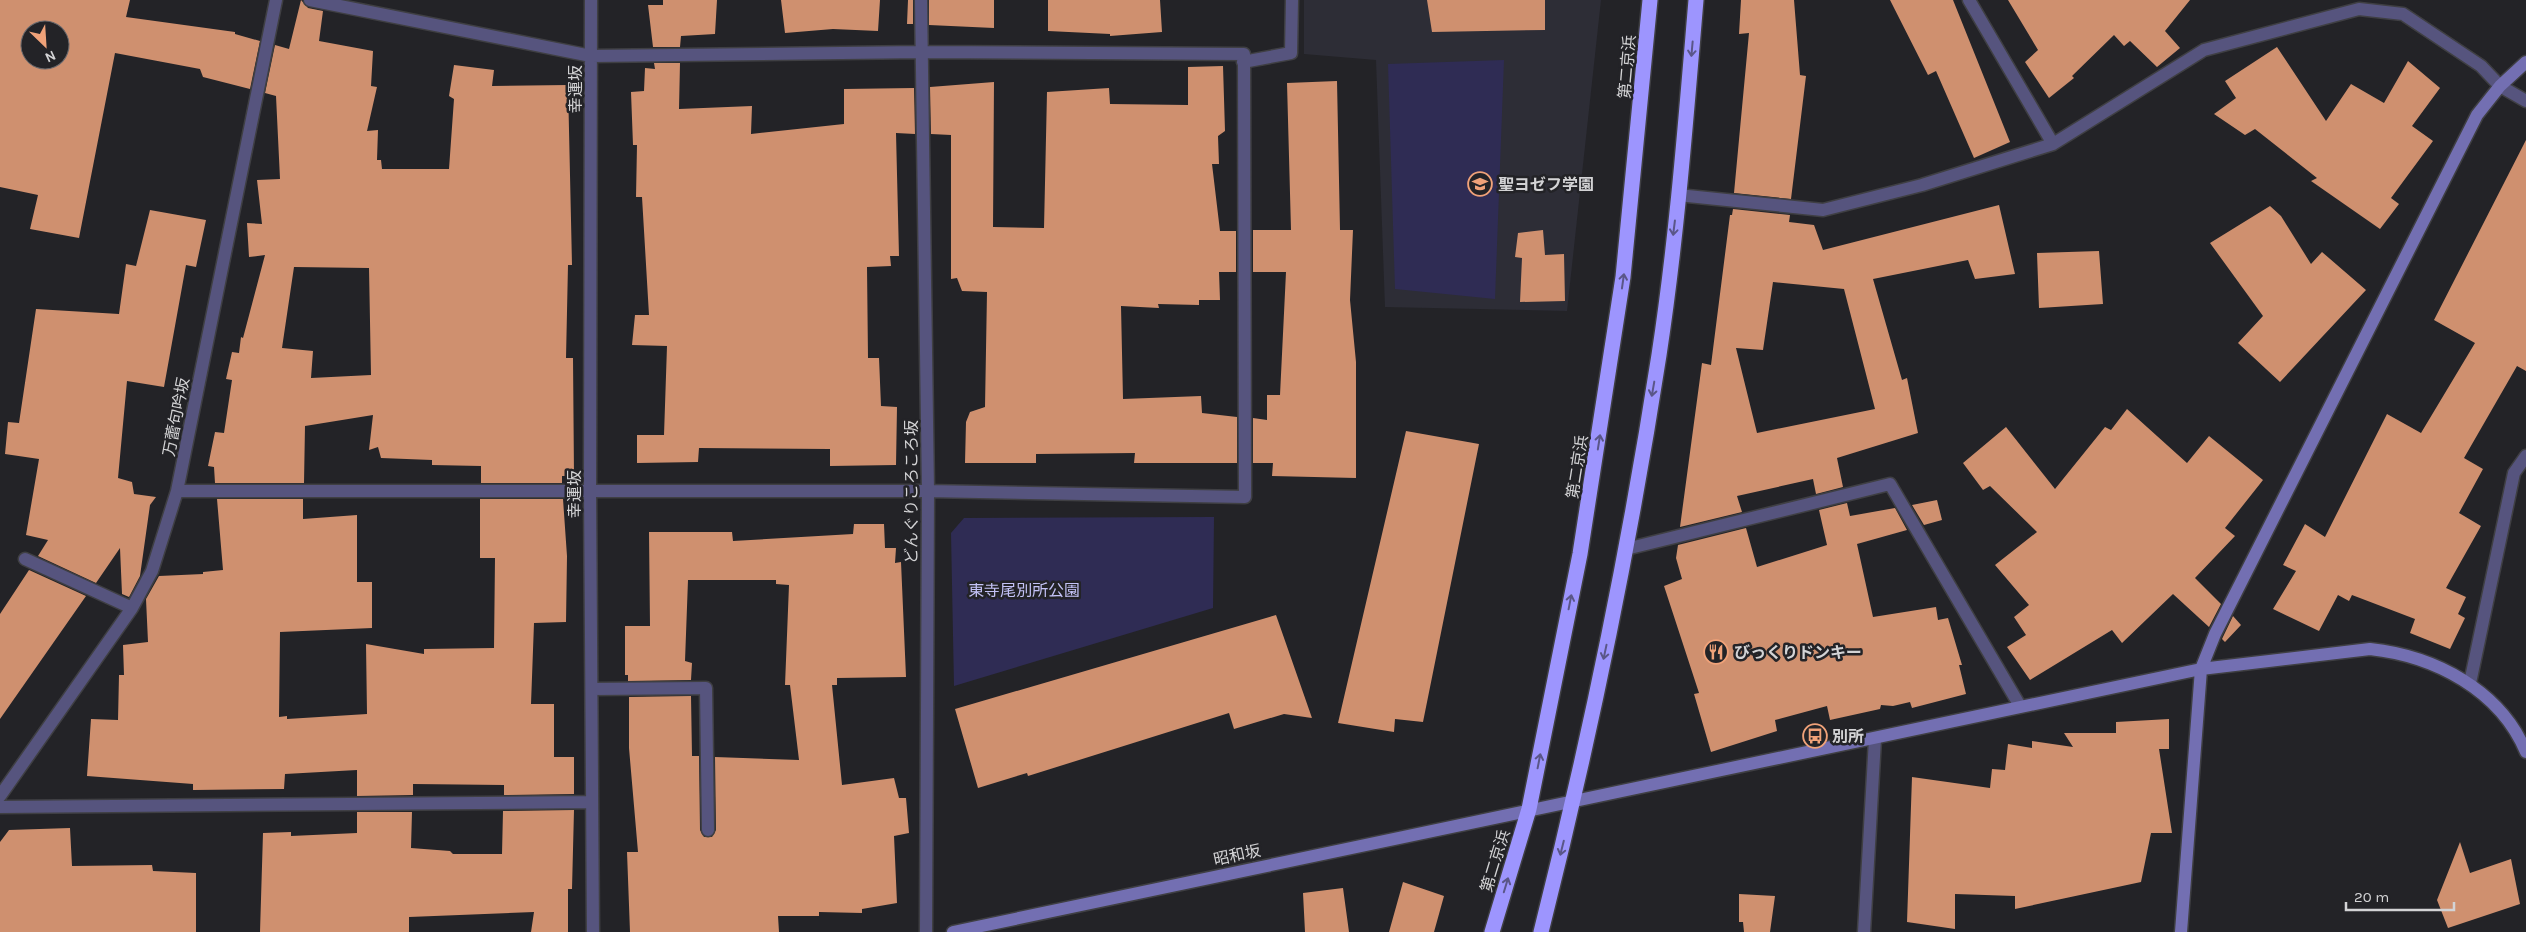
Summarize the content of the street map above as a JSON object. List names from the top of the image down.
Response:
{
  "streets": {
    "highway": ["第二京浜"],
    "street": [
      "幸運坂",
      "万蕾句吟坂",
      "どんぐりころころ坂",
      "昭和坂"
    ]
  },
  "crossings": [
    ["第二京浜", "昭和坂"]
  ],
  "parks": ["東寺尾別所公園"],
  "places": {
    "school or university": ["聖ヨゼフ学園"],
    "restaurant": ["びっくりドンキー"],
    "bus stop": ["別所"]
  },
  "scale_bar": "20 m",
  "north": "bottom right"
}
